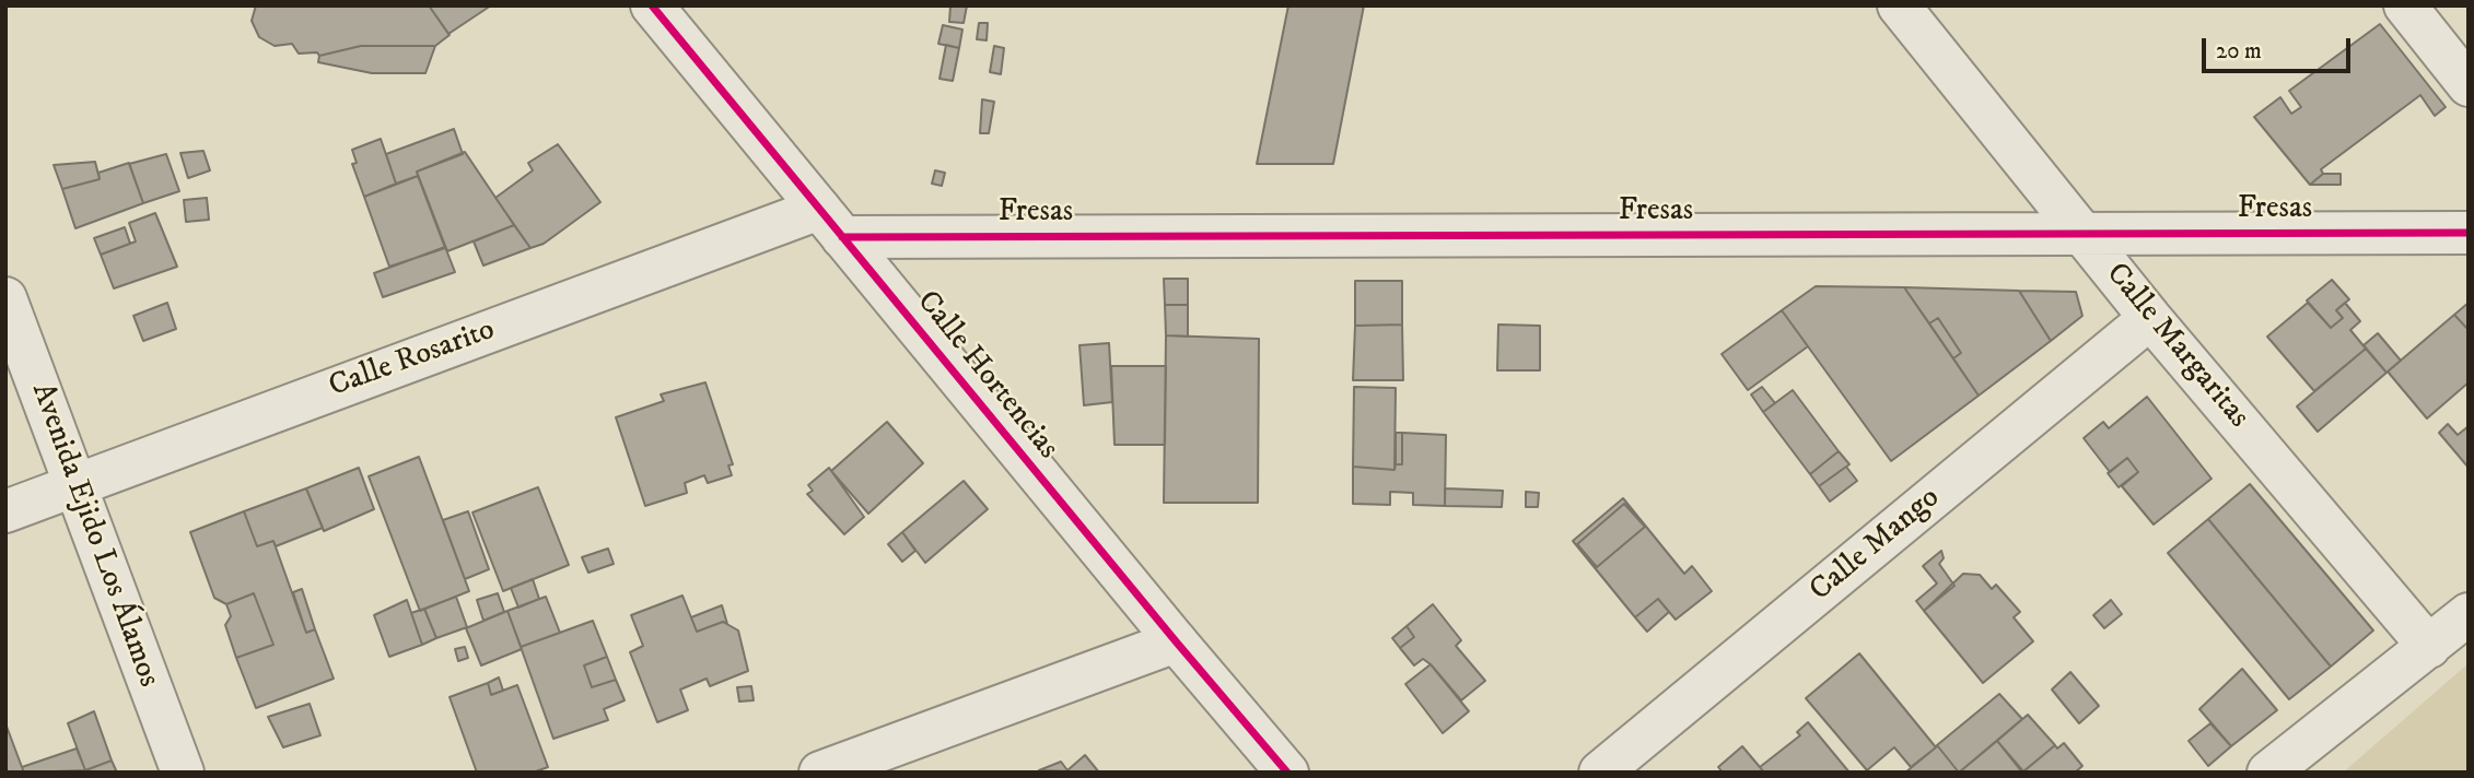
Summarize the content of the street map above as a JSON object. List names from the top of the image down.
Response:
{
  "streets": {
    "street": [
      "Fresas",
      "Calle Margaritas",
      "Calle Rosarito",
      "Calle Hortencias",
      "Avenida Ejido Los Álamos",
      "Calle Mango"
    ]
  },
  "crossings": [
    ["Fresas", "Calle Margaritas"],
    ["Fresas", "Calle Rosarito"],
    ["Fresas", "Calle Hortencias"],
    ["Calle Margaritas", "Calle Mango"],
    ["Calle Rosarito", "Calle Hortencias"],
    ["Calle Rosarito", "Avenida Ejido Los Álamos"]
  ],
  "scale_bar": "20 m"
}
